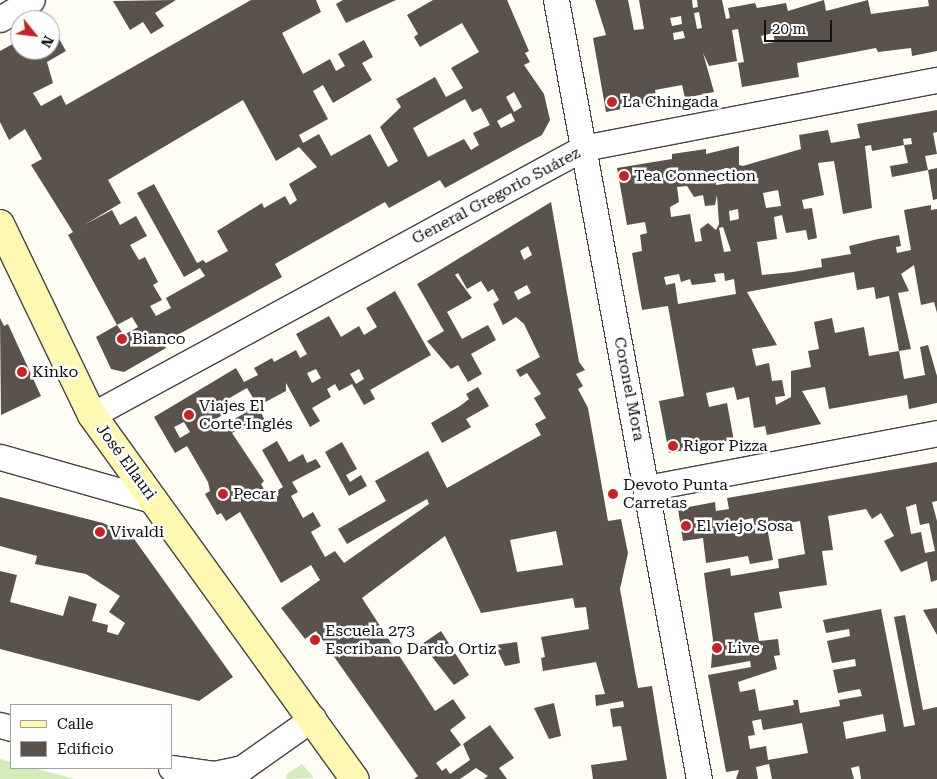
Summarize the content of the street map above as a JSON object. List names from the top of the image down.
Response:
{
  "streets": {
    "street": ["General Gregorio Suárez", "Coronel Mora", "José Ellauri"]
  },
  "crossings": [
    ["General Gregorio Suárez", "Coronel Mora"],
    ["General Gregorio Suárez", "José Ellauri"]
  ],
  "places": [
    "La Chingada",
    "Tea Connection",
    "Bianco",
    "Kinko",
    "Viajes El Corte Inglés",
    "Rigor Pizza",
    "Pecar",
    "Devoto Punta Carretas",
    "El viejo Sosa",
    "Vivaldi",
    "Escuela 273 Escribano Dardo Ortiz",
    "Live"
  ],
  "legend": ["Calle", "Edificio"],
  "scale_bar": "20 m",
  "north": "bottom right"
}
